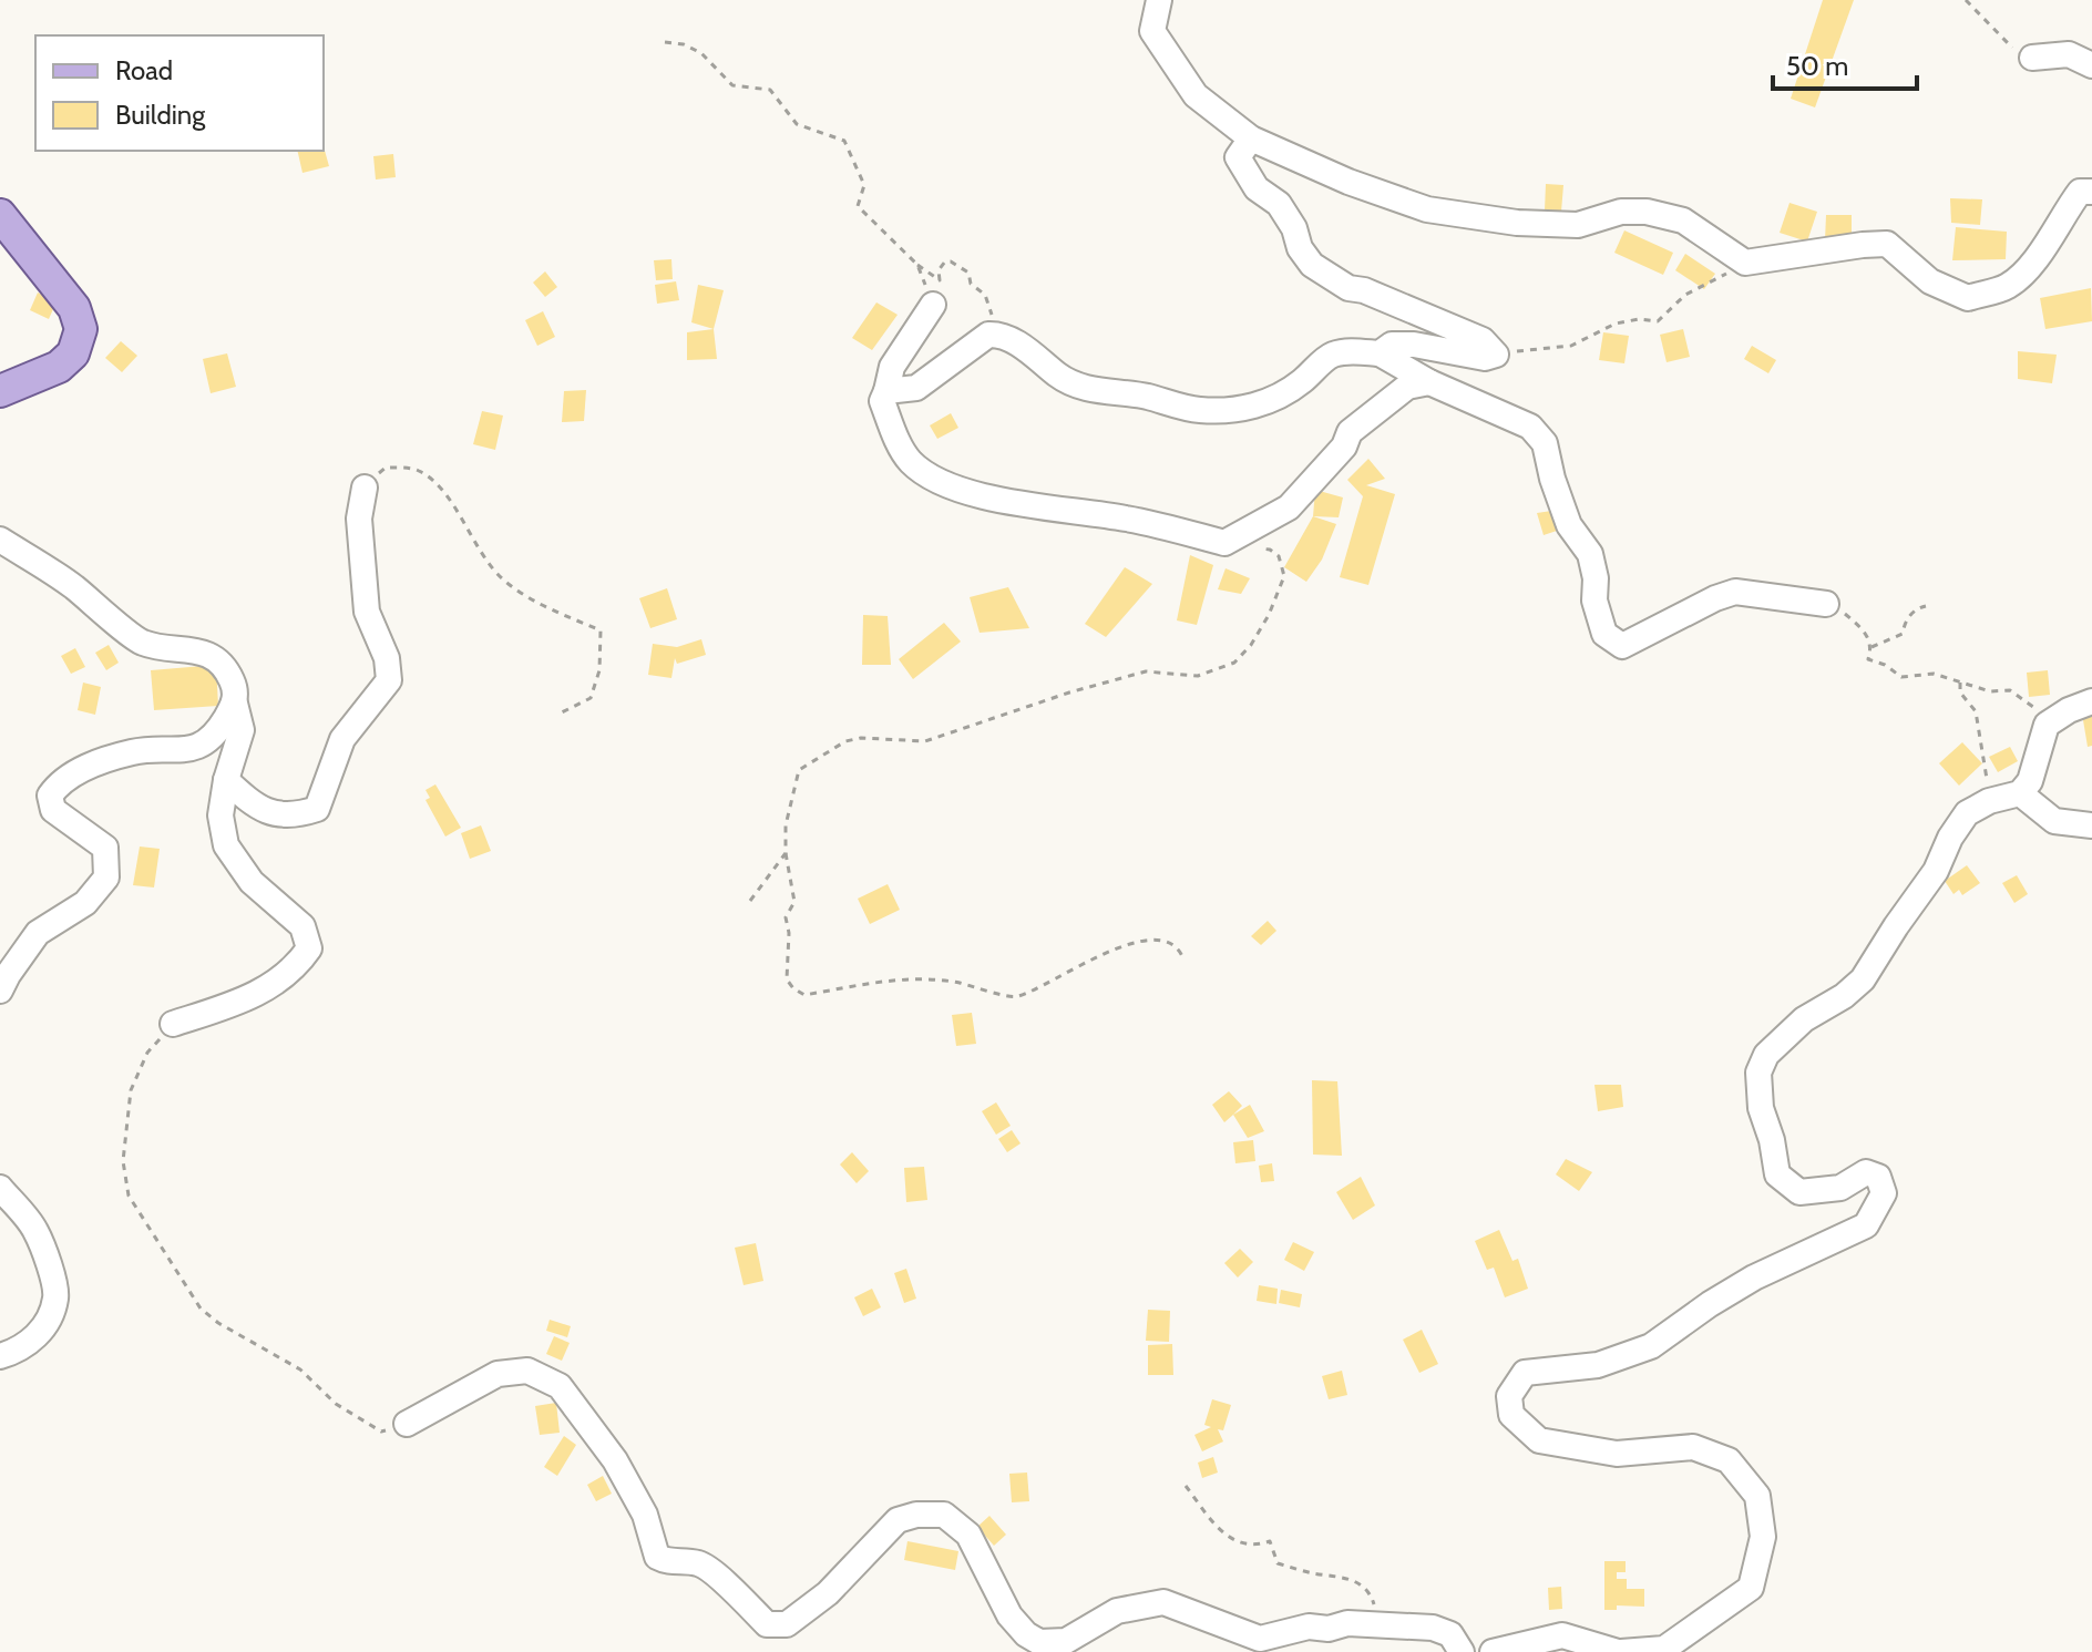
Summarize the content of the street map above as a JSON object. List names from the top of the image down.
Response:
{
  "legend": ["Road", "Building"],
  "scale_bar": "50 m"
}
